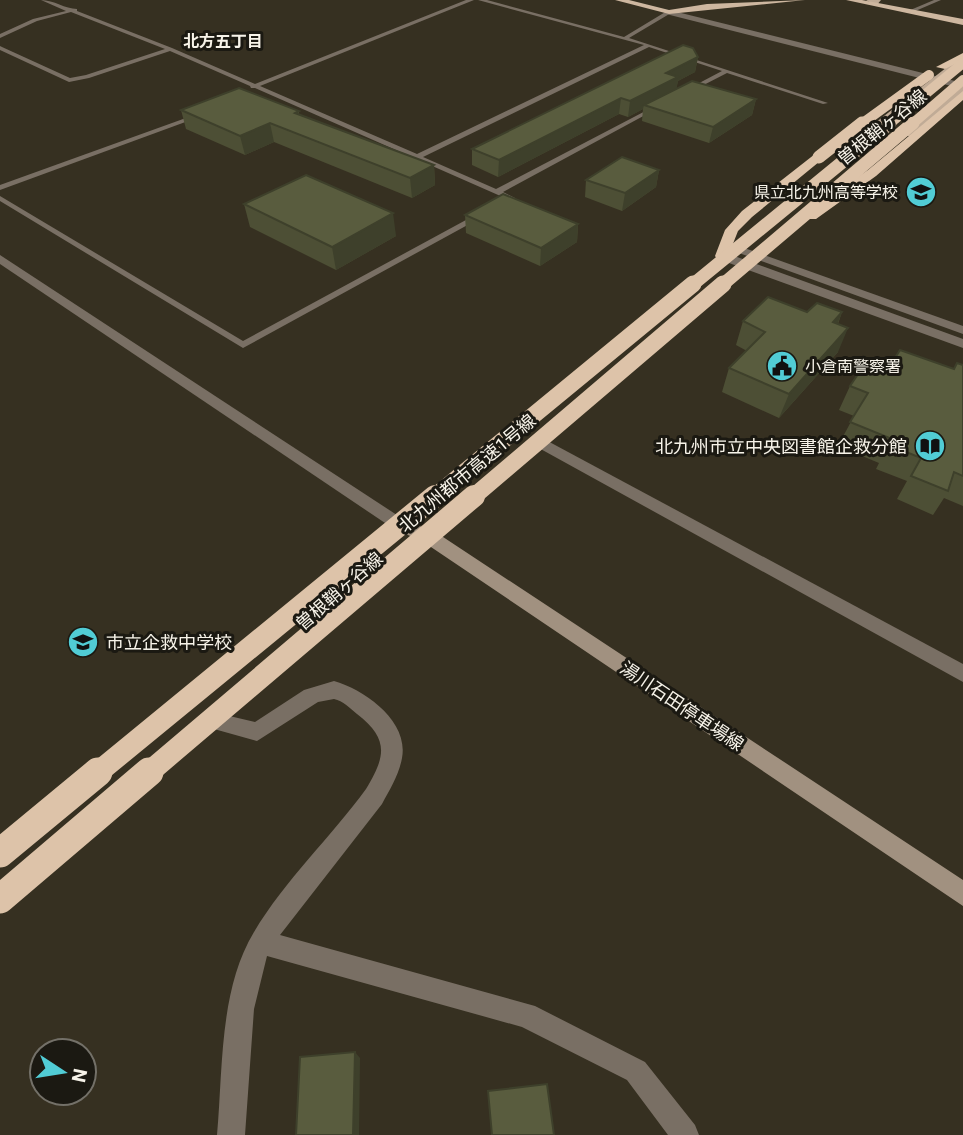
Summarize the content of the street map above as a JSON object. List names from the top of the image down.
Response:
{
  "streets": {
    "highway": ["北九州都市高速1号線"],
    "main road": ["曽根鞘ヶ谷線", "湯川石田停車場線"]
  },
  "crossings": [
    ["曽根鞘ヶ谷線", "北九州都市高速1号線"],
    ["曽根鞘ヶ谷線", "湯川石田停車場線"]
  ],
  "districts": ["北方五丁目"],
  "places": {
    "school or university": ["県立北九州高等学校", "市立企救中学校"],
    "public building": ["小倉南警察署"],
    "library": ["北九州市立中央図書館企救分館"]
  },
  "north": "right"
}
